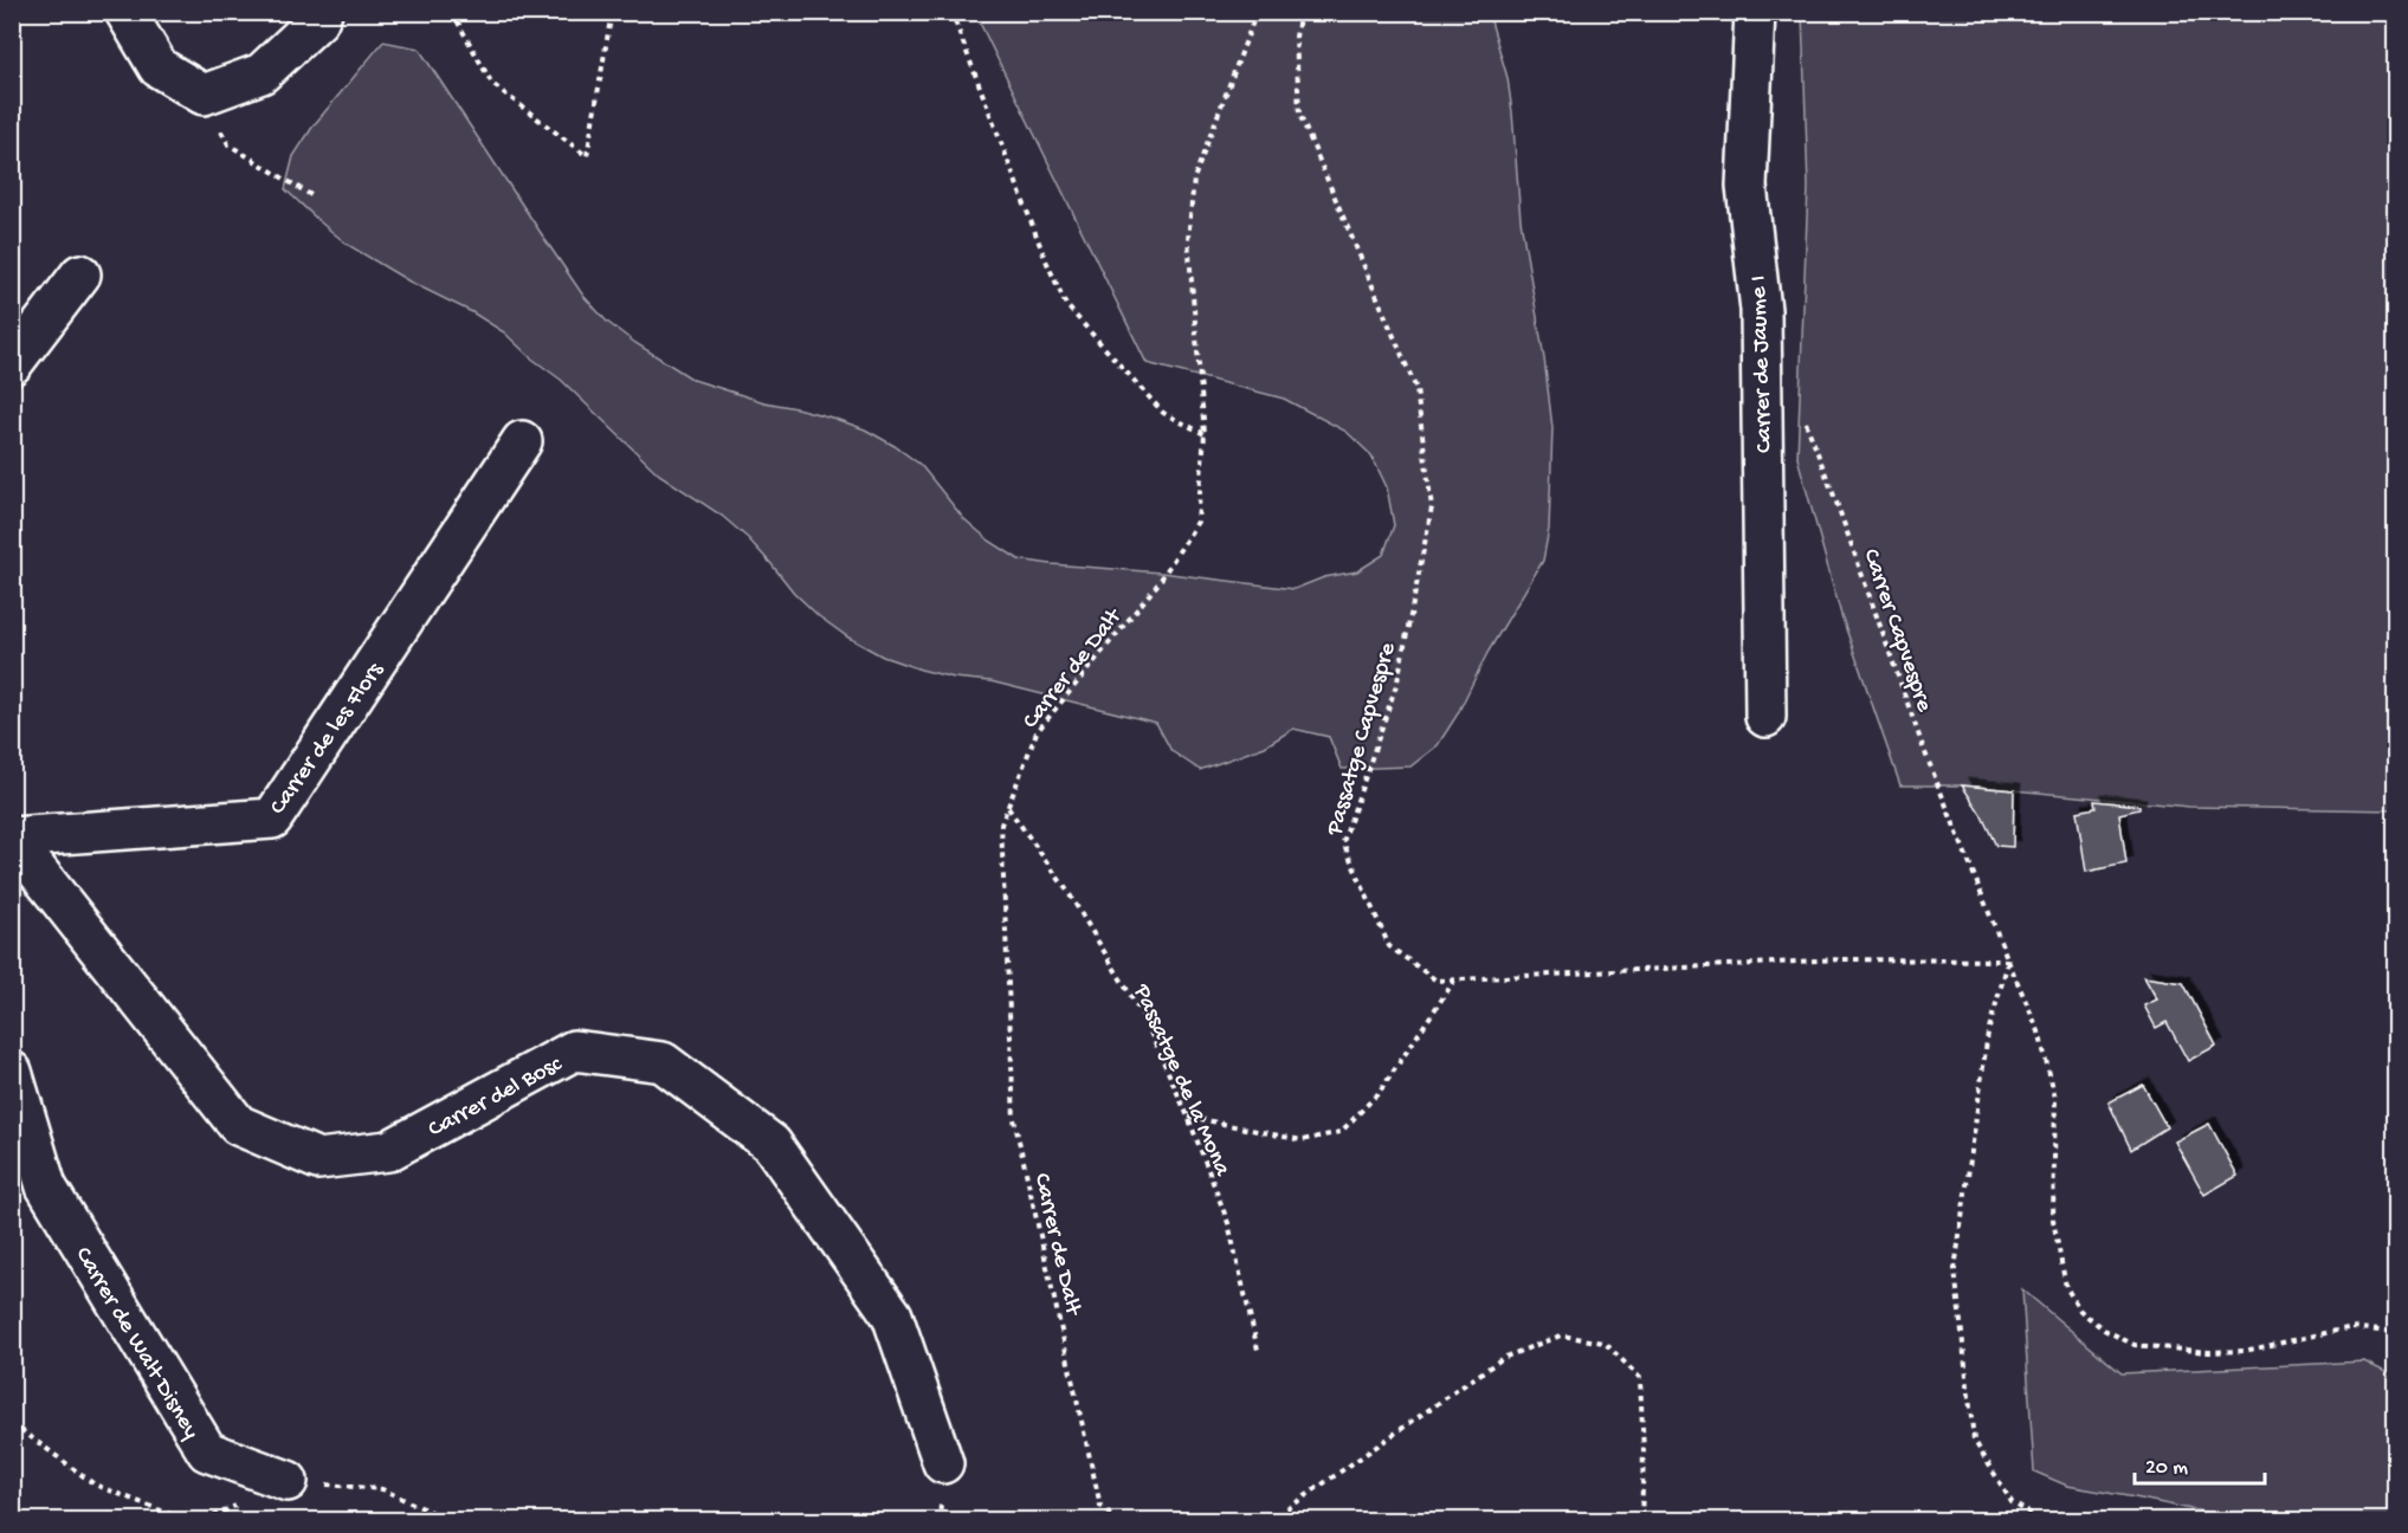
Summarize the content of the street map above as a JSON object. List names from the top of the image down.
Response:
{
  "streets": {
    "street": [
      "Carrer de Jaume I",
      "Carrer de les Flors",
      "Carrer del Bosc",
      "Carrer de Walt Disney"
    ],
    "path": [
      "Carrer Capvespre",
      "Carrer de Dalt",
      "Passatge Capvespre",
      "Passatge de la Mona"
    ]
  },
  "crossings": [
    ["Carrer Capvespre", "Passatge Capvespre"],
    ["Carrer de Dalt", "Passatge de la Mona"],
    ["Carrer de les Flors", "Carrer del Bosc"]
  ],
  "scale_bar": "20 m"
}
